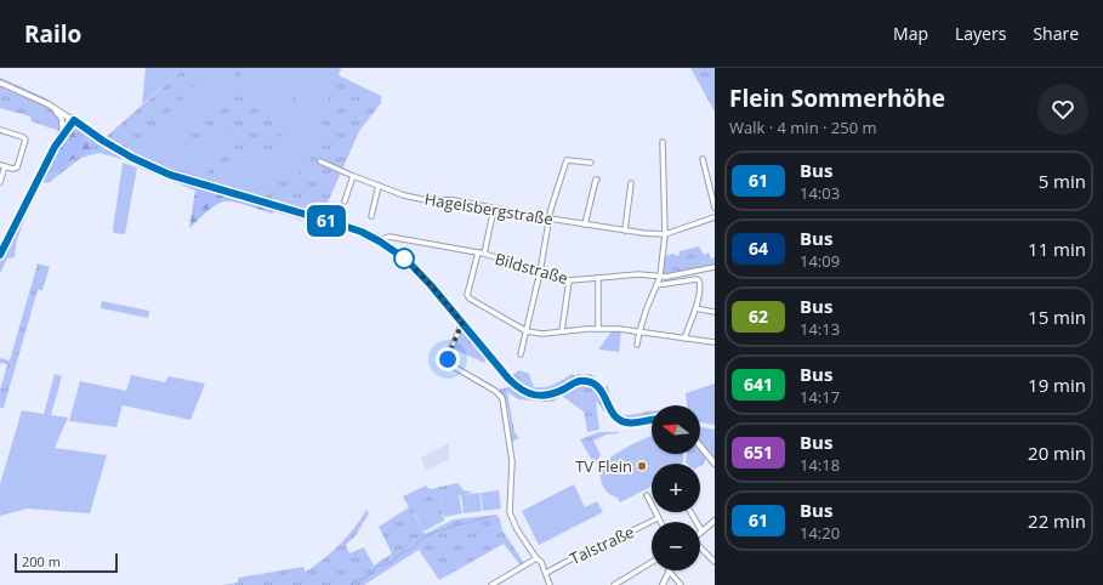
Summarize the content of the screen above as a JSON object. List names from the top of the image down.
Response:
{
  "streets": {
    "street": ["Hagelsbergstraße", "Bildstraße", "Talstraße"]
  },
  "places": ["TV Flein"],
  "lines": ["bus line 61"],
  "scale_bar": "200 m",
  "north": "left",
  "page": {
    "header": "Railo",
    "nav": ["Map", "Layers", "Share"],
    "on_map": "61",
    "heading": ["Flein Sommerhöhe", "Walk · 4 min · 250 m"],
    "list": [
      {
        "mark": "61",
        "name": "Bus",
        "note": "14:03",
        "value": "5 min"
      },
      {
        "mark": "64",
        "name": "Bus",
        "note": "14:09",
        "value": "11 min"
      },
      {
        "mark": "62",
        "name": "Bus",
        "note": "14:13",
        "value": "15 min"
      },
      {
        "mark": "641",
        "name": "Bus",
        "note": "14:17",
        "value": "19 min"
      },
      {
        "mark": "651",
        "name": "Bus",
        "note": "14:18",
        "value": "20 min"
      },
      {
        "mark": "61",
        "name": "Bus",
        "note": "14:20",
        "value": "22 min"
      }
    ],
    "map_buttons": ["+", "−"],
    "scale": "200 m"
  }
}
